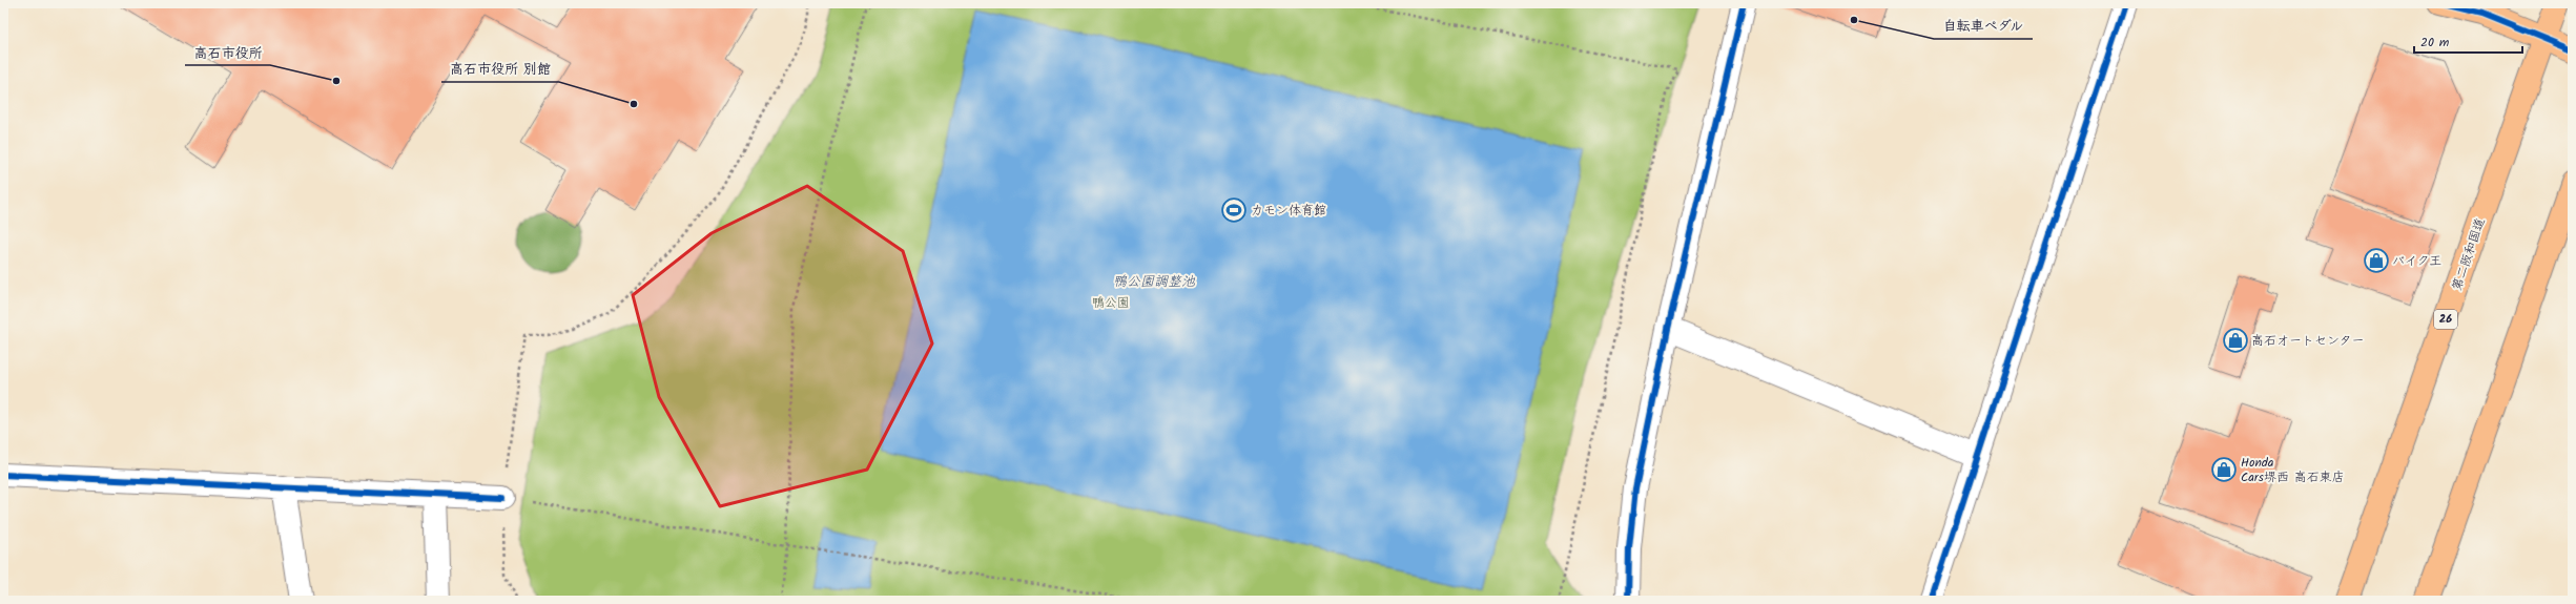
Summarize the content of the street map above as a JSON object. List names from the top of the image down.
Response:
{
  "streets": {
    "main road": ["第二阪和国道", "26"]
  },
  "water": ["鴨公園調整池"],
  "parks": ["鴨公園"],
  "places": {
    "other": ["自転車ペダル", "高石市役所", "高石市役所 別館"],
    "sports": ["カモン体育館"],
    "shop": ["バイク王", "高石オートセンター", "Honda Cars堺西 高石東店"]
  },
  "scale_bar": "20 m"
}
